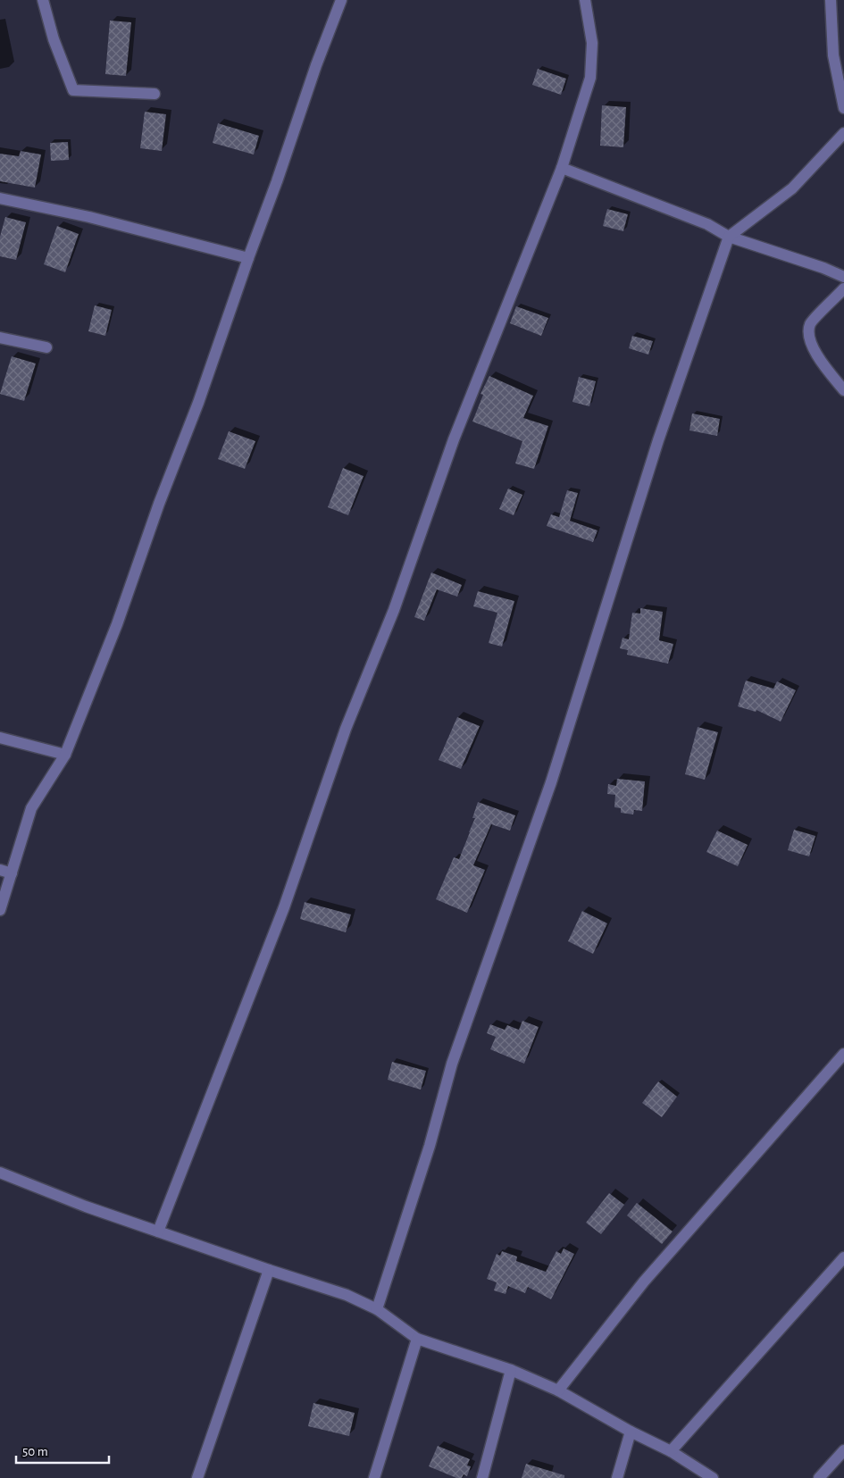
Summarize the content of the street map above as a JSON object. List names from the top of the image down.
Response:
{
  "scale_bar": "50 m"
}
